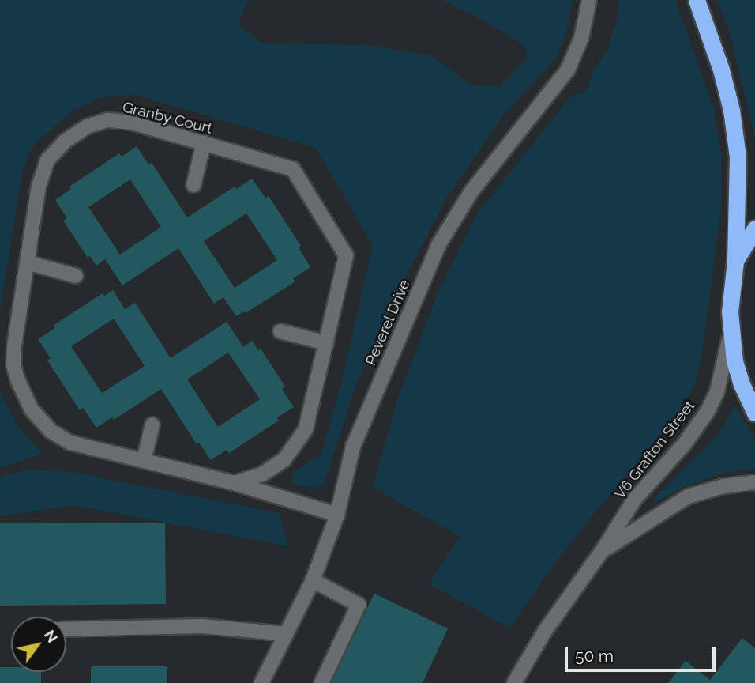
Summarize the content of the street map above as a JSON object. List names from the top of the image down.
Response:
{
  "streets": {
    "street": ["Granby Court", "Peverel Drive", "V6 Grafton Street"]
  },
  "crossings": [
    ["Granby Court", "Peverel Drive"]
  ],
  "scale_bar": "50 m",
  "north": "top right"
}
